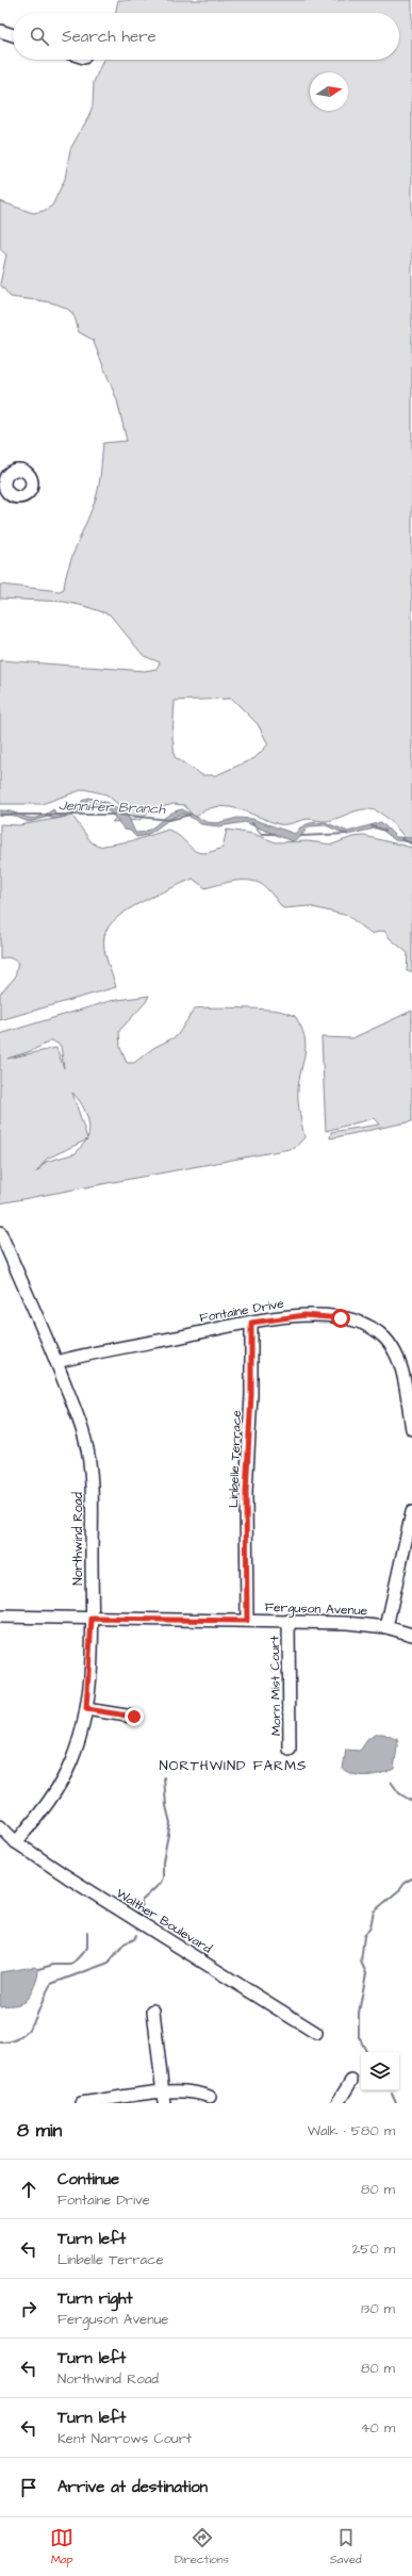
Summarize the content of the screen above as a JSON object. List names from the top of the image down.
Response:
{
  "streets": {
    "street": [
      "Fontaine Drive",
      "Linbelle Terrace",
      "Northwind Road",
      "Ferguson Avenue",
      "Morn Mist Court",
      "Walther Boulevard"
    ]
  },
  "crossings": [
    ["Fontaine Drive", "Linbelle Terrace"],
    ["Fontaine Drive", "Northwind Road"],
    ["Linbelle Terrace", "Ferguson Avenue"],
    ["Northwind Road", "Ferguson Avenue"],
    ["Northwind Road", "Walther Boulevard"],
    ["Ferguson Avenue", "Morn Mist Court"]
  ],
  "districts": ["NORTHWIND FARMS"],
  "water": ["Jennifer Branch"],
  "north": "right",
  "page": {
    "search": "Search here",
    "heading": ["8 min", "Walk · 580 m"],
    "list": [
      ["Continue", "Fontaine Drive", "80 m"],
      ["Turn left", "Linbelle Terrace", "250 m"],
      ["Turn right", "Ferguson Avenue", "130 m"],
      ["Turn left", "Northwind Road", "80 m"],
      ["Turn left", "Kent Narrows Court", "40 m"],
      "Arrive at destination"
    ],
    "nav": ["Map", "Directions", "Saved"]
  }
}
